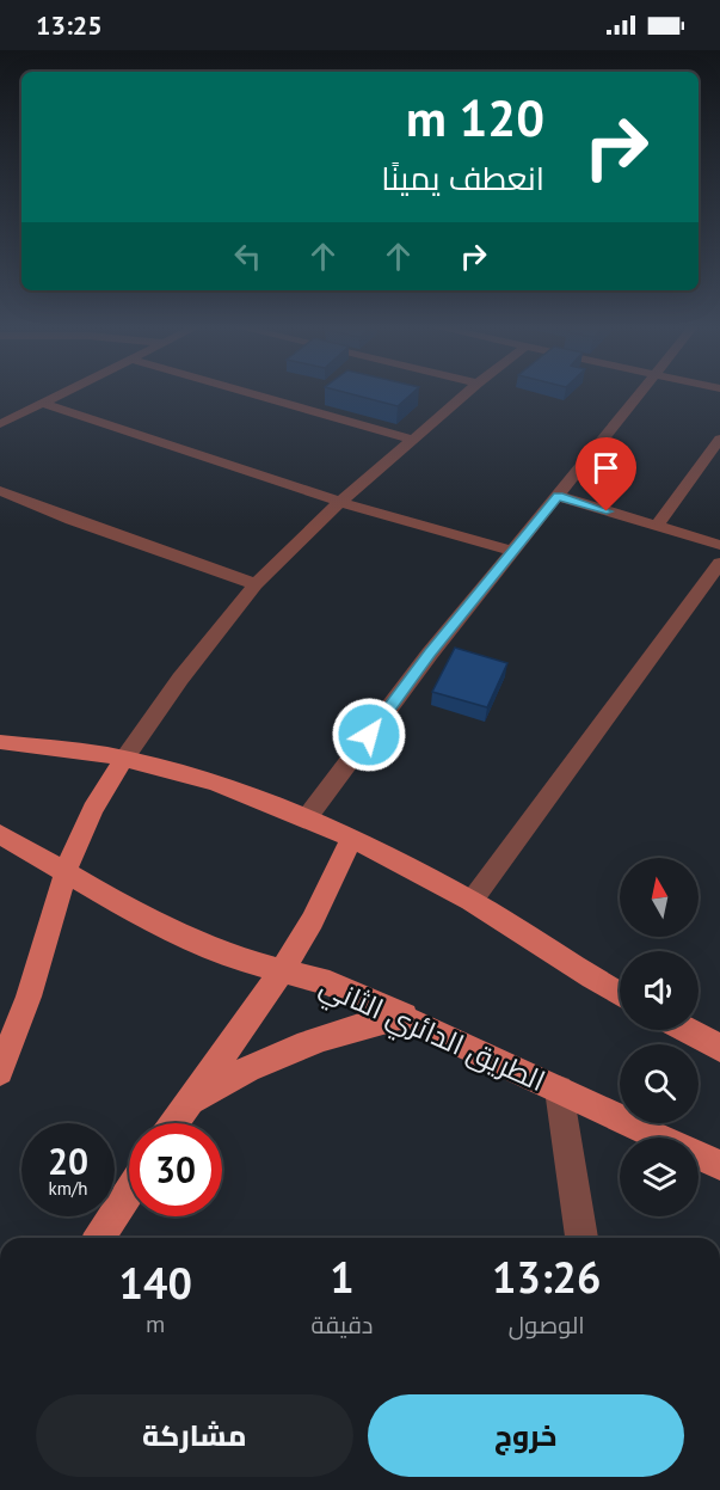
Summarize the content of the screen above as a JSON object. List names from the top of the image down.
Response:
{
  "streets": {
    "main road": ["الطريق الدائري الثاني"]
  },
  "north": "top",
  "page": {
    "status": "13:25",
    "turn": ["120 m", "انعطف يمينًا"],
    "speed": "20 km/h",
    "limit": "30",
    "eta": [
      "13:26",
      "الوصول",
      "1",
      "دقيقة",
      "140",
      "m"
    ],
    "buttons": ["خروج", "مشاركة"]
  }
}
